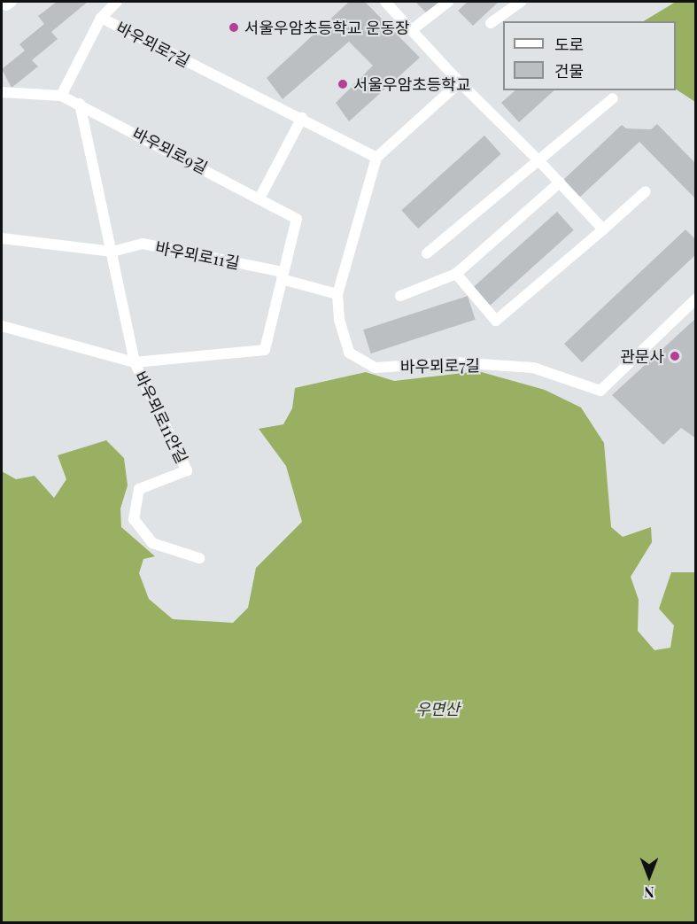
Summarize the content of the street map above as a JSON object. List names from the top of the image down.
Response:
{
  "streets": {
    "street": [
      "바우뫼로7길",
      "바우뫼로9길",
      "바우뫼로11길",
      "바우뫼로11안길"
    ]
  },
  "crossings": [
    ["바우뫼로7길", "바우뫼로9길"],
    ["바우뫼로7길", "바우뫼로11길"],
    ["바우뫼로9길", "바우뫼로11길"],
    ["바우뫼로9길", "바우뫼로11안길"],
    ["바우뫼로11길", "바우뫼로11안길"]
  ],
  "parks": ["우면산"],
  "places": ["서울우암초등학교 운동장", "서울우암초등학교", "관문사"],
  "legend": ["도로", "건물"],
  "north": "bottom"
}
